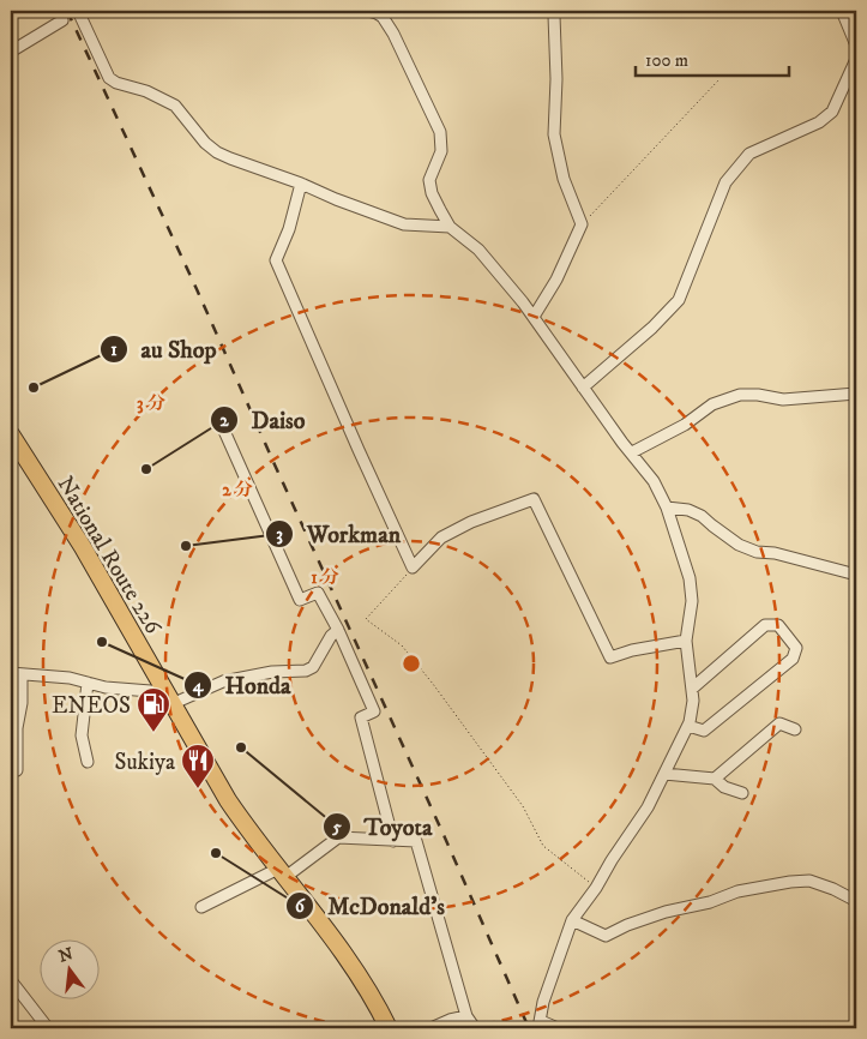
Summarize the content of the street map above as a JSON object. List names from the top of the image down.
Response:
{
  "streets": {
    "highway": ["National Route 226"]
  },
  "places": {
    "other": [
      "au Shop",
      "Daiso",
      "Workman",
      "Honda",
      "Toyota",
      "McDonald's"
    ],
    "fuel station": ["ENEOS"],
    "restaurant": ["Sukiya"]
  },
  "scale_bar": "100 m",
  "north": "top",
  "rings": ["3 分", "2 分", "1 分"]
}
